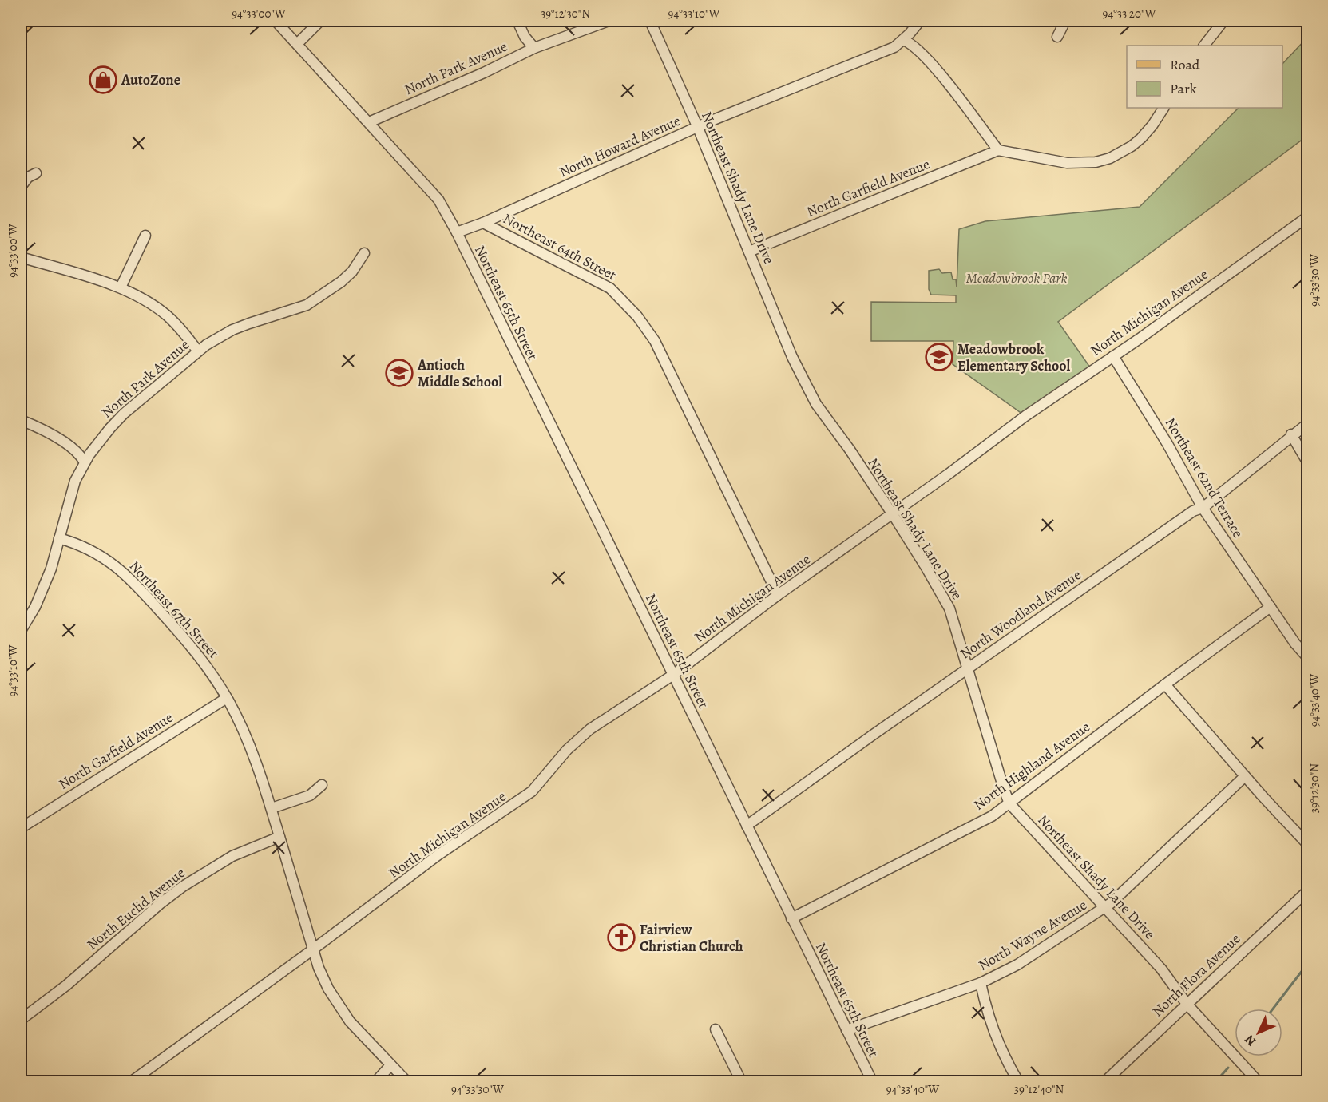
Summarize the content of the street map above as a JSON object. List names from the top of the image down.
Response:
{
  "streets": {
    "street": [
      "North Park Avenue",
      "North Howard Avenue",
      "Northeast Shady Lane Drive",
      "North Garfield Avenue",
      "Northeast 64th Street",
      "Northeast 65th Street",
      "North Michigan Avenue",
      "Northeast 62nd Terrace",
      "Northeast 67th Street",
      "North Woodland Avenue",
      "North Highland Avenue",
      "North Euclid Avenue",
      "North Wayne Avenue",
      "North Flora Avenue"
    ]
  },
  "crossings": [
    ["North Park Avenue", "Northeast 67th Street"],
    ["North Howard Avenue", "Northeast Shady Lane Drive"],
    ["North Howard Avenue", "Northeast 64th Street"],
    ["Northeast Shady Lane Drive", "North Garfield Avenue"],
    ["Northeast Shady Lane Drive", "North Michigan Avenue"],
    ["Northeast Shady Lane Drive", "North Woodland Avenue"],
    ["Northeast Shady Lane Drive", "North Highland Avenue"],
    ["Northeast Shady Lane Drive", "North Wayne Avenue"],
    ["Northeast Shady Lane Drive", "North Flora Avenue"],
    ["North Garfield Avenue", "Northeast 67th Street"],
    ["Northeast 64th Street", "Northeast 65th Street"],
    ["Northeast 64th Street", "North Michigan Avenue"],
    ["Northeast 65th Street", "North Michigan Avenue"],
    ["Northeast 65th Street", "North Woodland Avenue"],
    ["Northeast 65th Street", "North Highland Avenue"],
    ["Northeast 65th Street", "North Wayne Avenue"],
    ["North Michigan Avenue", "Northeast 62nd Terrace"],
    ["North Michigan Avenue", "Northeast 67th Street"],
    ["Northeast 62nd Terrace", "North Woodland Avenue"],
    ["Northeast 62nd Terrace", "North Highland Avenue"],
    ["Northeast 67th Street", "North Euclid Avenue"]
  ],
  "parks": ["Meadowbrook Park"],
  "places": {
    "shop": ["AutoZone"],
    "school or university": ["Meadowbrook Elementary School", "Antioch Middle School"],
    "church": ["Fairview Christian Church"]
  },
  "legend": ["Road", "Park"],
  "north": "bottom left",
  "coordinates": [
    "94°33'00\"W",
    "39°12'30\"N",
    "94°33'10\"W",
    "94°33'20\"W",
    "94°33'30\"W",
    "94°33'40\"W",
    "39°12'40\"N"
  ]
}
